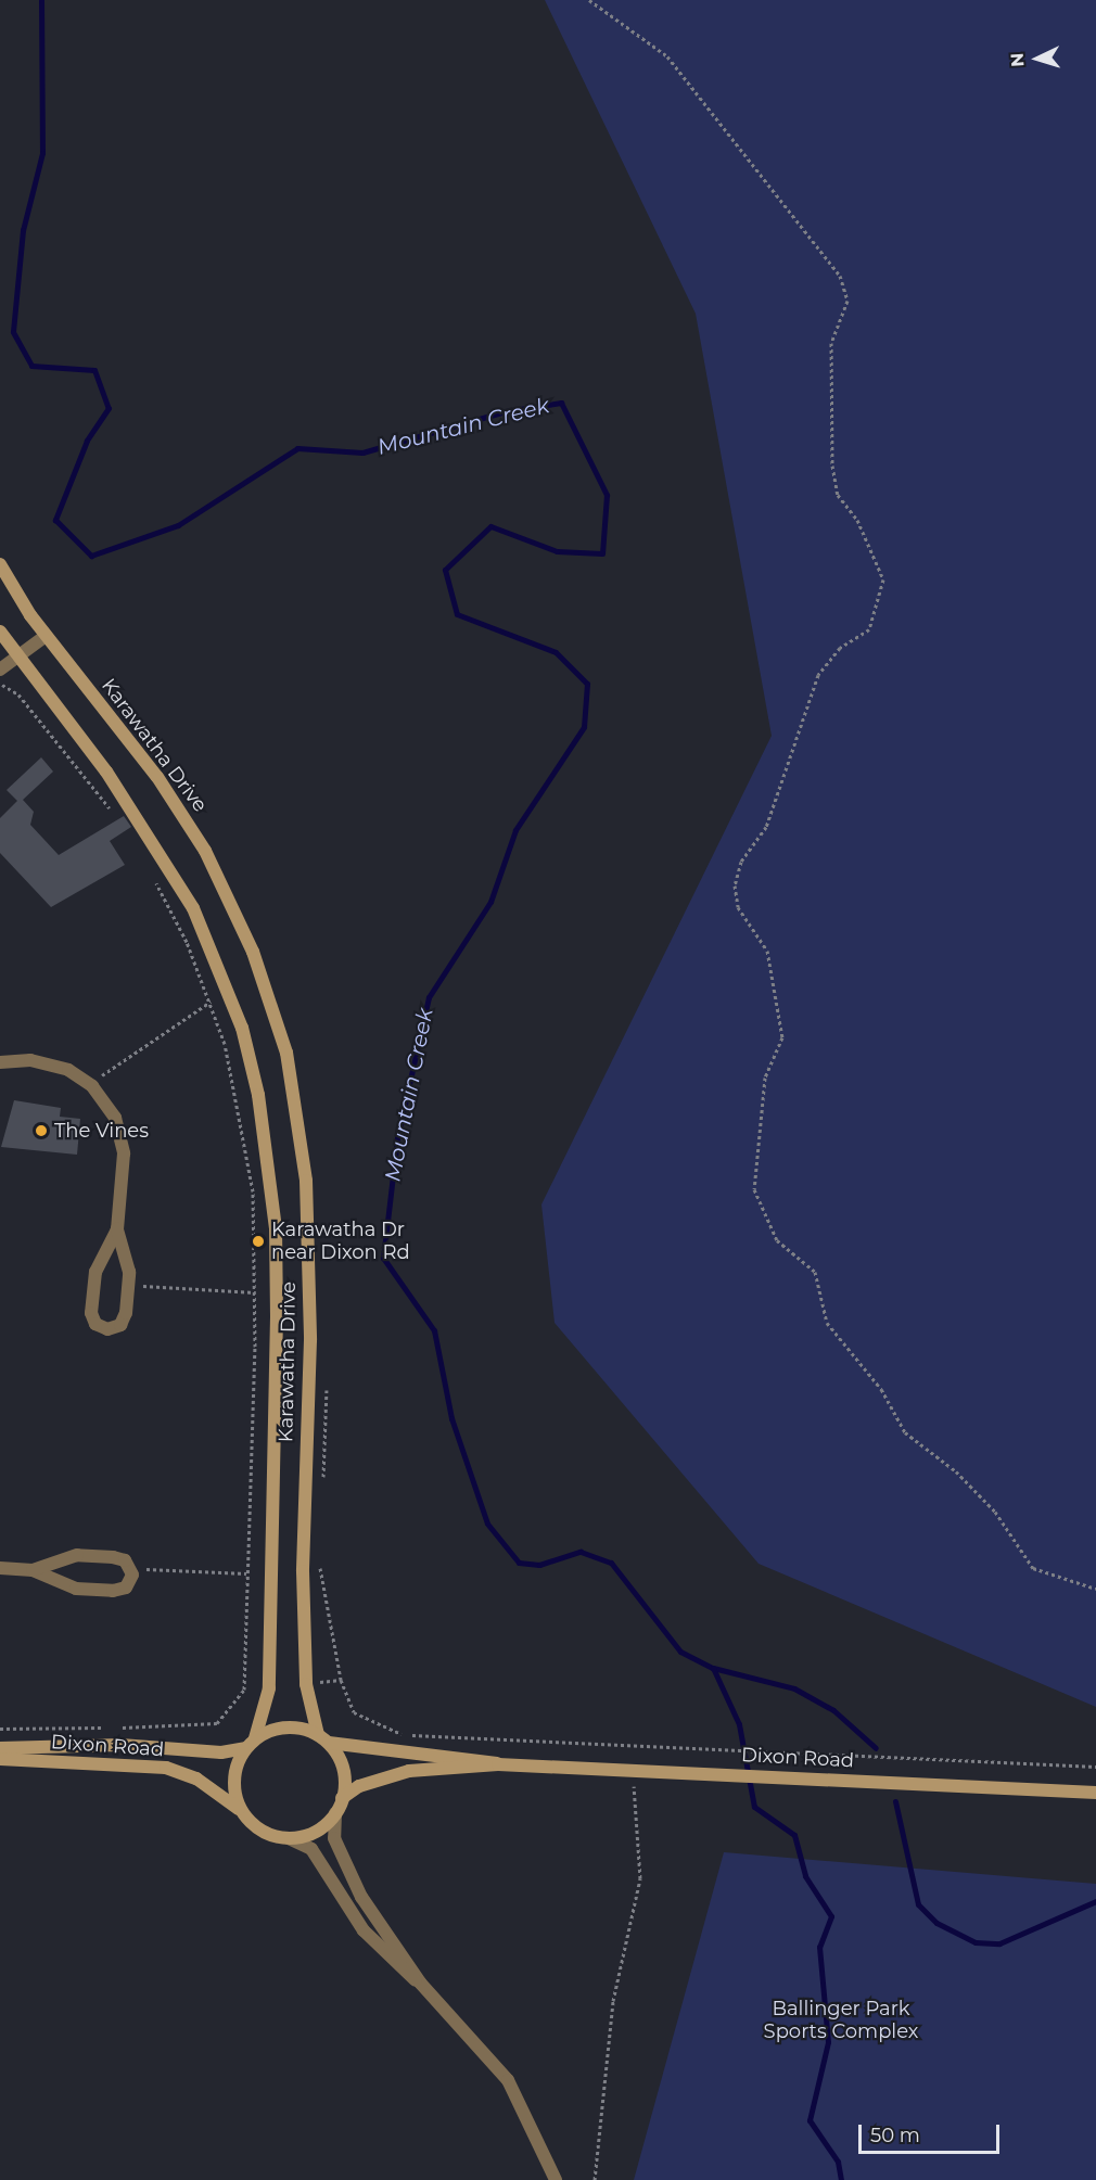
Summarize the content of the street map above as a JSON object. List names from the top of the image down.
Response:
{
  "streets": {
    "main road": ["Karawatha Drive", "Dixon Road"]
  },
  "crossings": [
    ["Karawatha Drive", "Dixon Road"]
  ],
  "water": ["Mountain Creek"],
  "parks": ["Ballinger Park Sports Complex"],
  "places": ["The Vines", "Karawatha Dr near Dixon Rd"],
  "scale_bar": "50 m",
  "north": "left"
}
